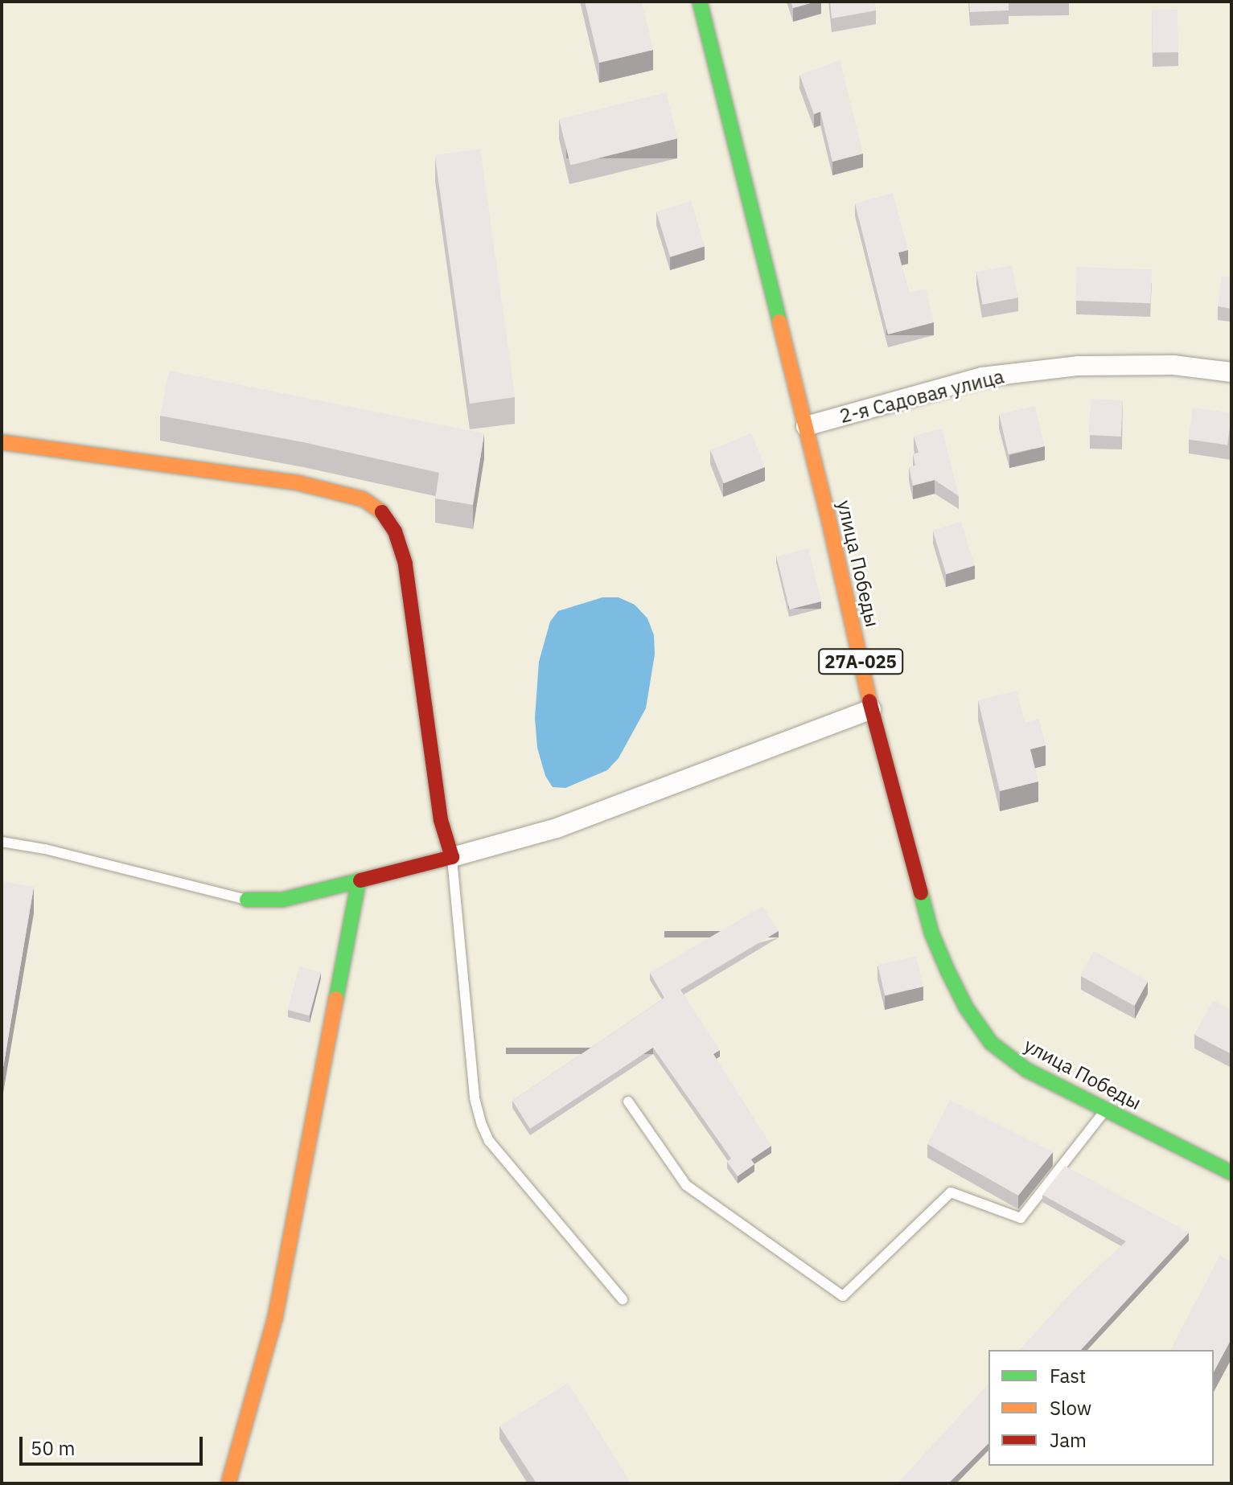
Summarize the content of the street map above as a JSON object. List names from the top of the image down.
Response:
{
  "streets": {
    "street": ["2-я Садовая улица", "улица Победы", "27А-025"]
  },
  "crossings": [
    ["2-я Садовая улица", "улица Победы"]
  ],
  "legend": ["Fast", "Slow", "Jam"],
  "scale_bar": "50 m"
}
